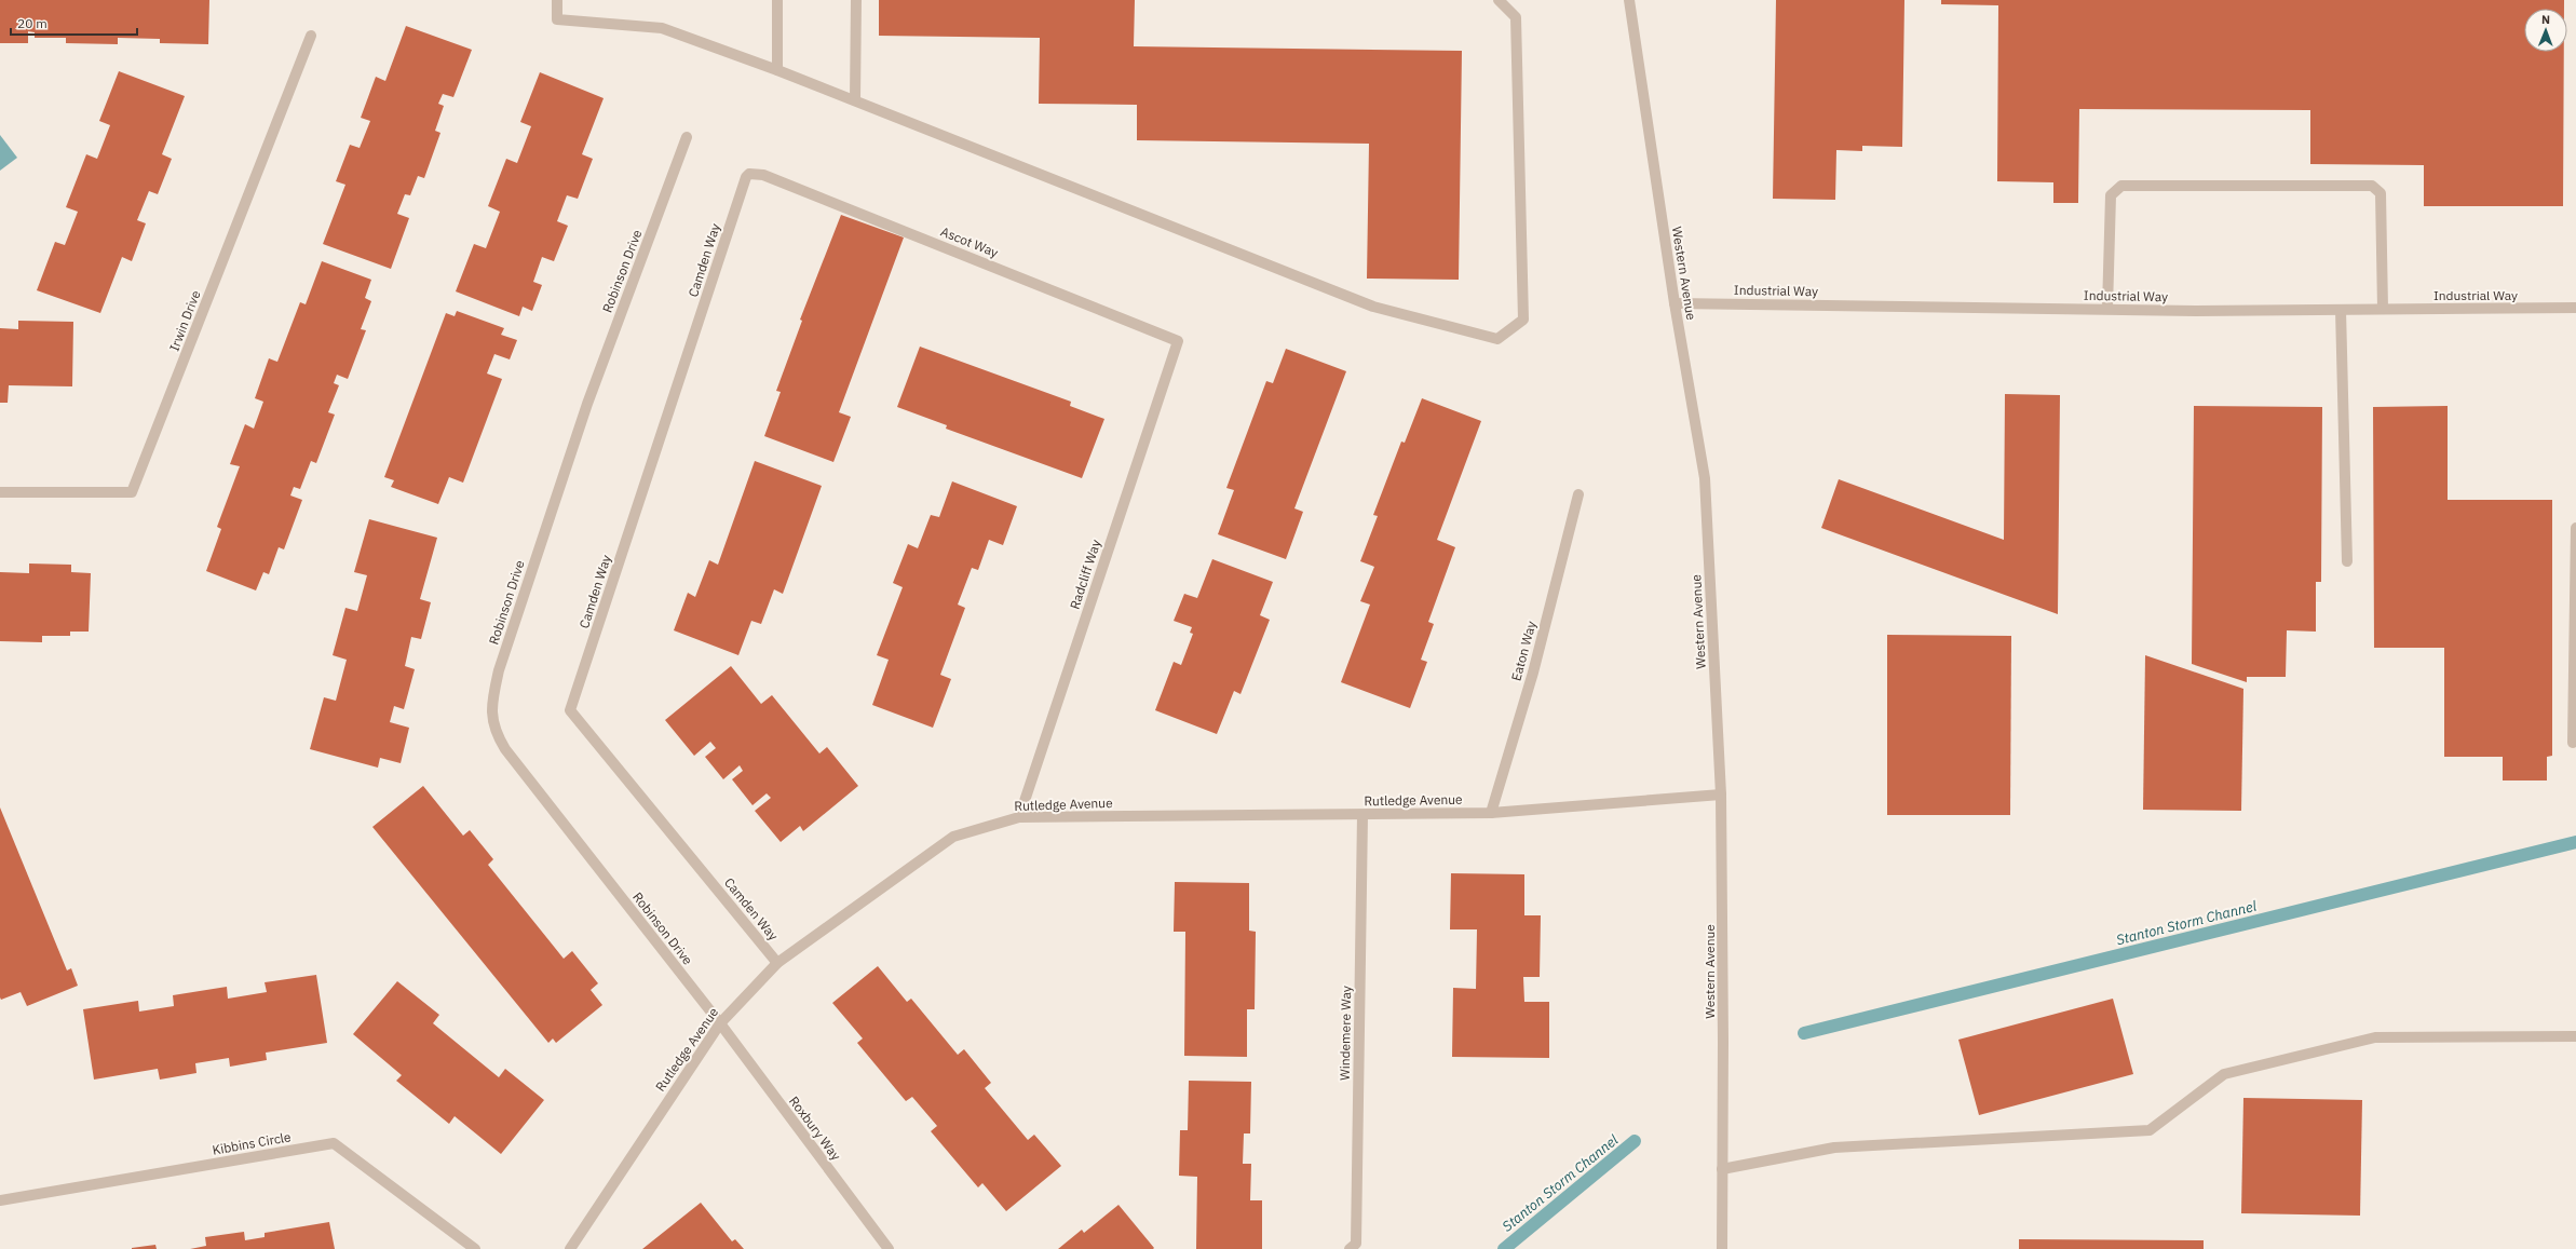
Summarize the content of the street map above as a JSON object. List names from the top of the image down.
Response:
{
  "streets": {
    "street": [
      "Ascot Way",
      "Camden Way",
      "Robinson Drive",
      "Western Avenue",
      "Industrial Way",
      "Irwin Drive",
      "Radcliff Way",
      "Eaton Way",
      "Rutledge Avenue",
      "Windemere Way",
      "Roxbury Way",
      "Kibbins Circle"
    ]
  },
  "crossings": [
    ["Ascot Way", "Camden Way"],
    ["Ascot Way", "Radcliff Way"],
    ["Camden Way", "Rutledge Avenue"],
    ["Robinson Drive", "Rutledge Avenue"],
    ["Robinson Drive", "Roxbury Way"],
    ["Western Avenue", "Industrial Way"],
    ["Western Avenue", "Rutledge Avenue"],
    ["Radcliff Way", "Rutledge Avenue"],
    ["Eaton Way", "Rutledge Avenue"],
    ["Rutledge Avenue", "Windemere Way"],
    ["Rutledge Avenue", "Roxbury Way"]
  ],
  "water": ["Stanton Storm Channel"],
  "scale_bar": "20 m",
  "north": "top"
}
